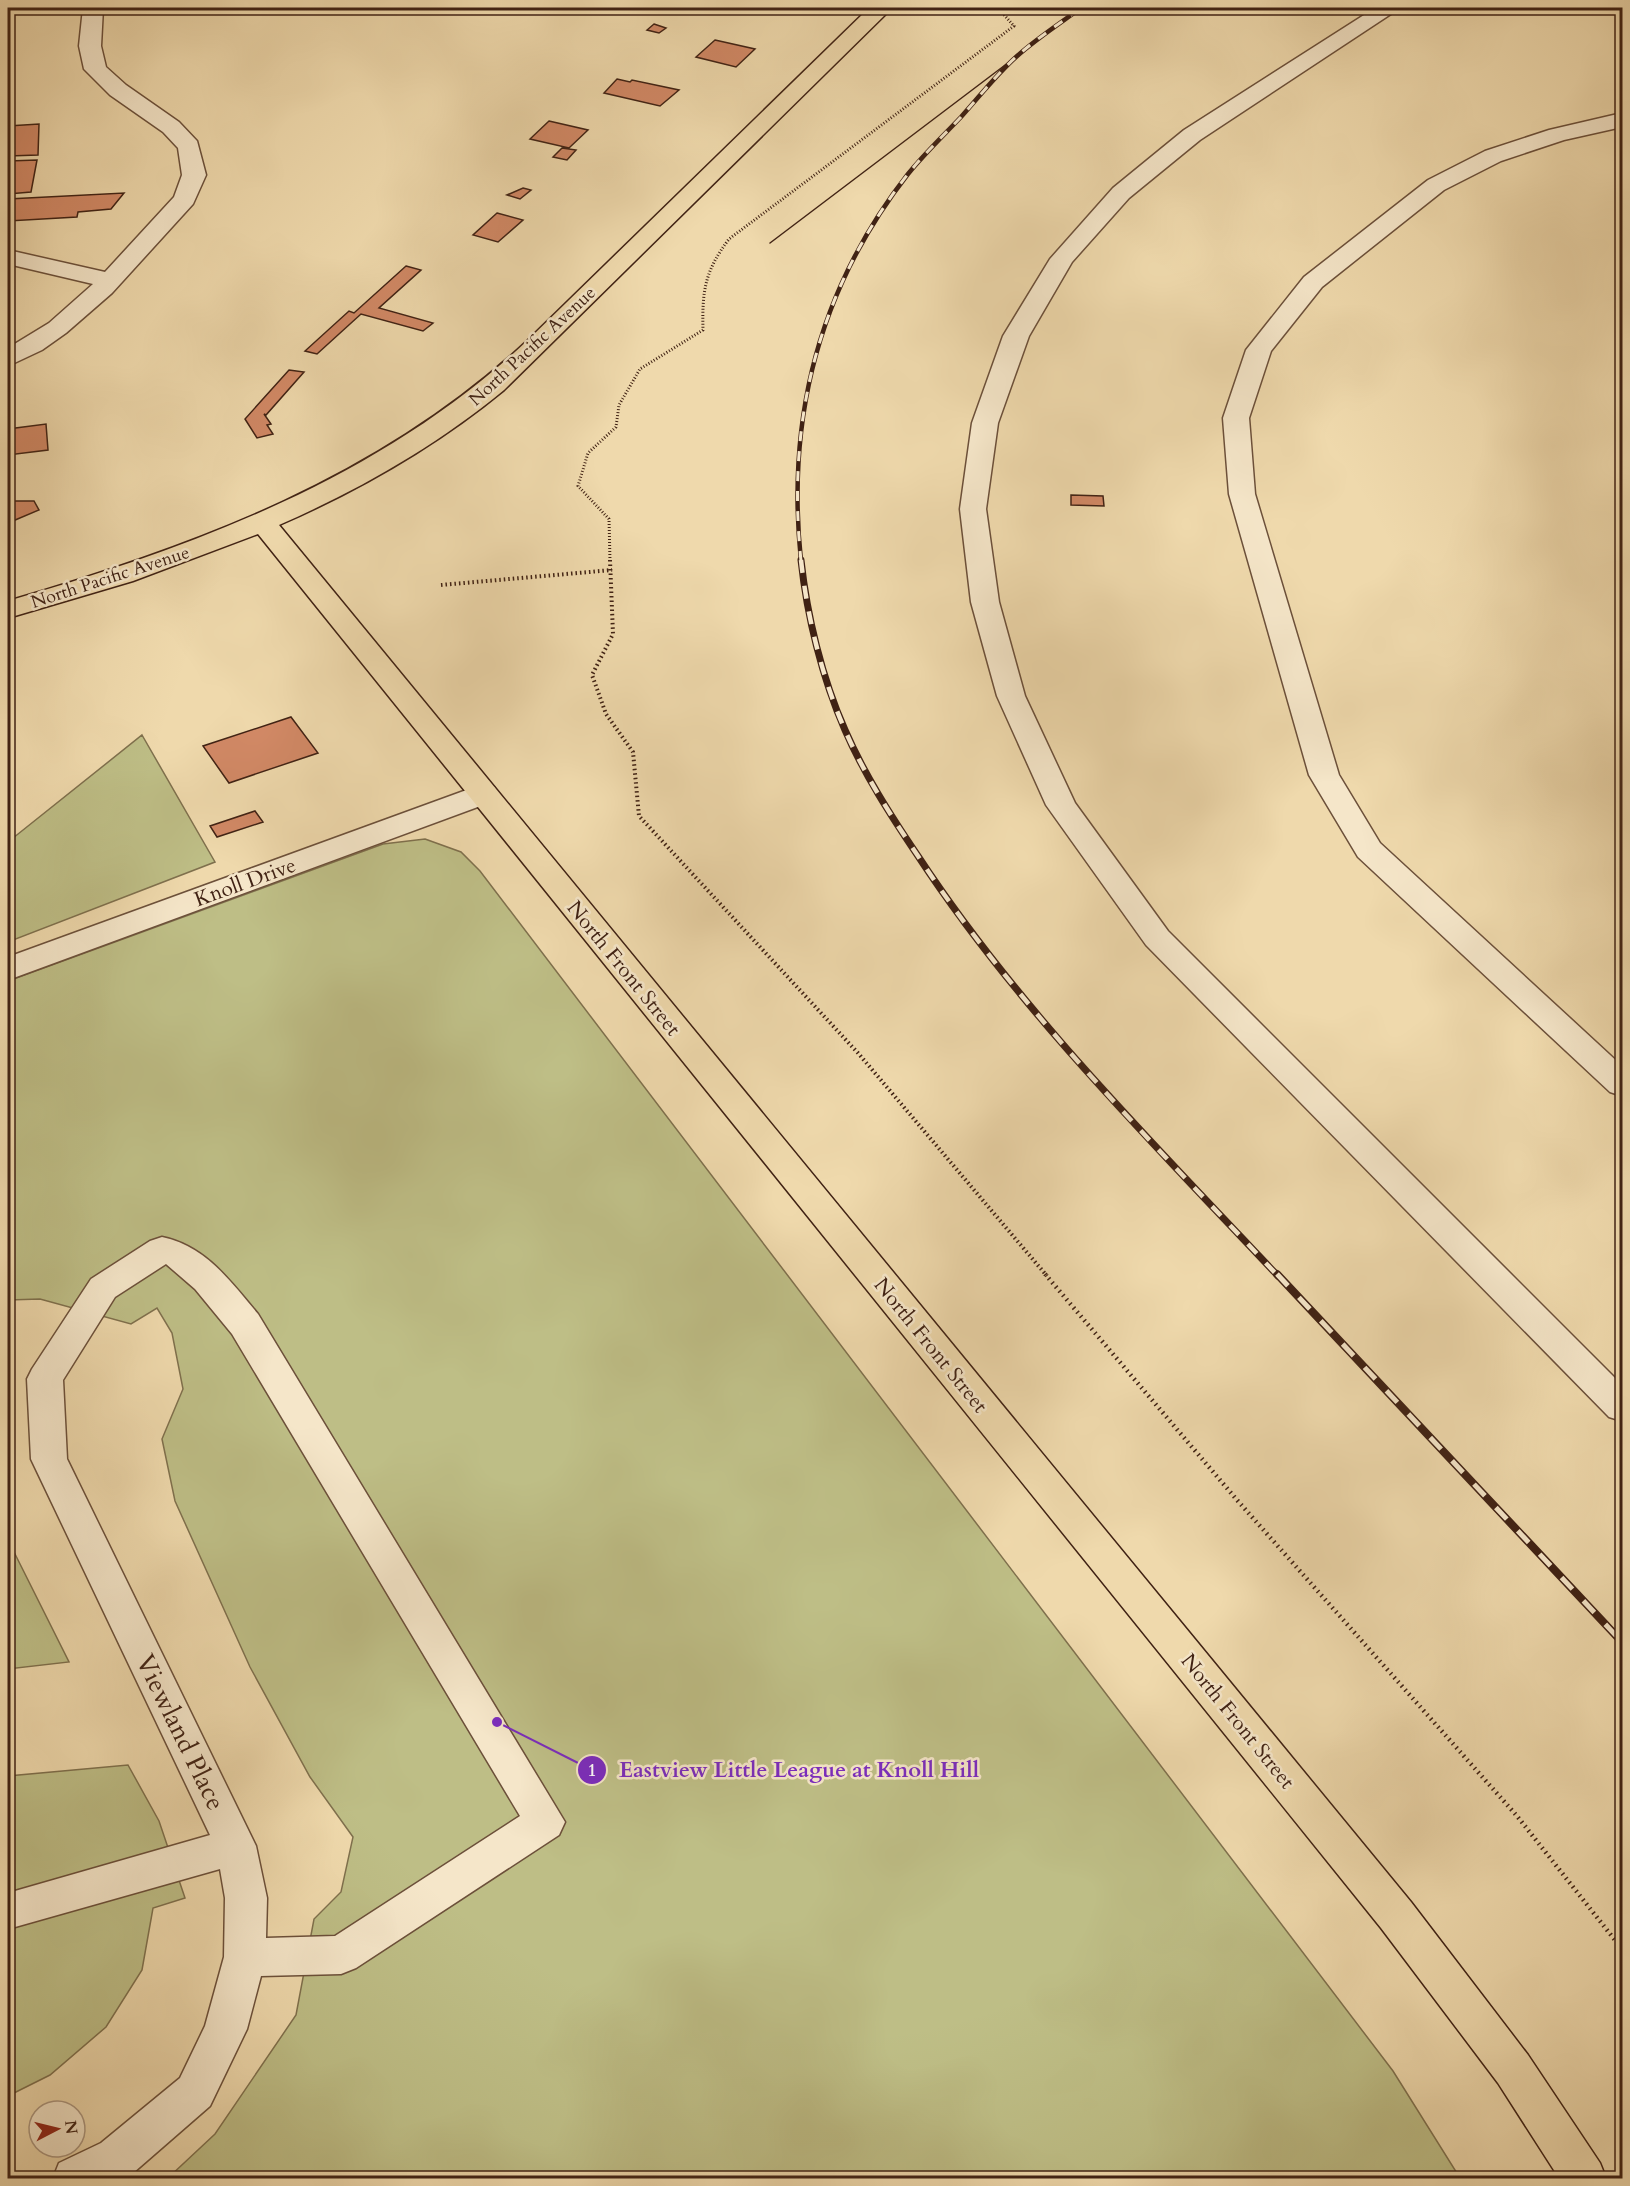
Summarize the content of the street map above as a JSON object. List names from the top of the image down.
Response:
{
  "streets": {
    "main road": ["North Pacific Avenue", "North Front Street"],
    "street": ["Knoll Drive", "Viewland Place"]
  },
  "crossings": [
    ["North Pacific Avenue", "North Front Street"],
    ["Knoll Drive", "North Front Street"]
  ],
  "places": ["Eastview Little League at Knoll Hill"],
  "north": "right"
}
